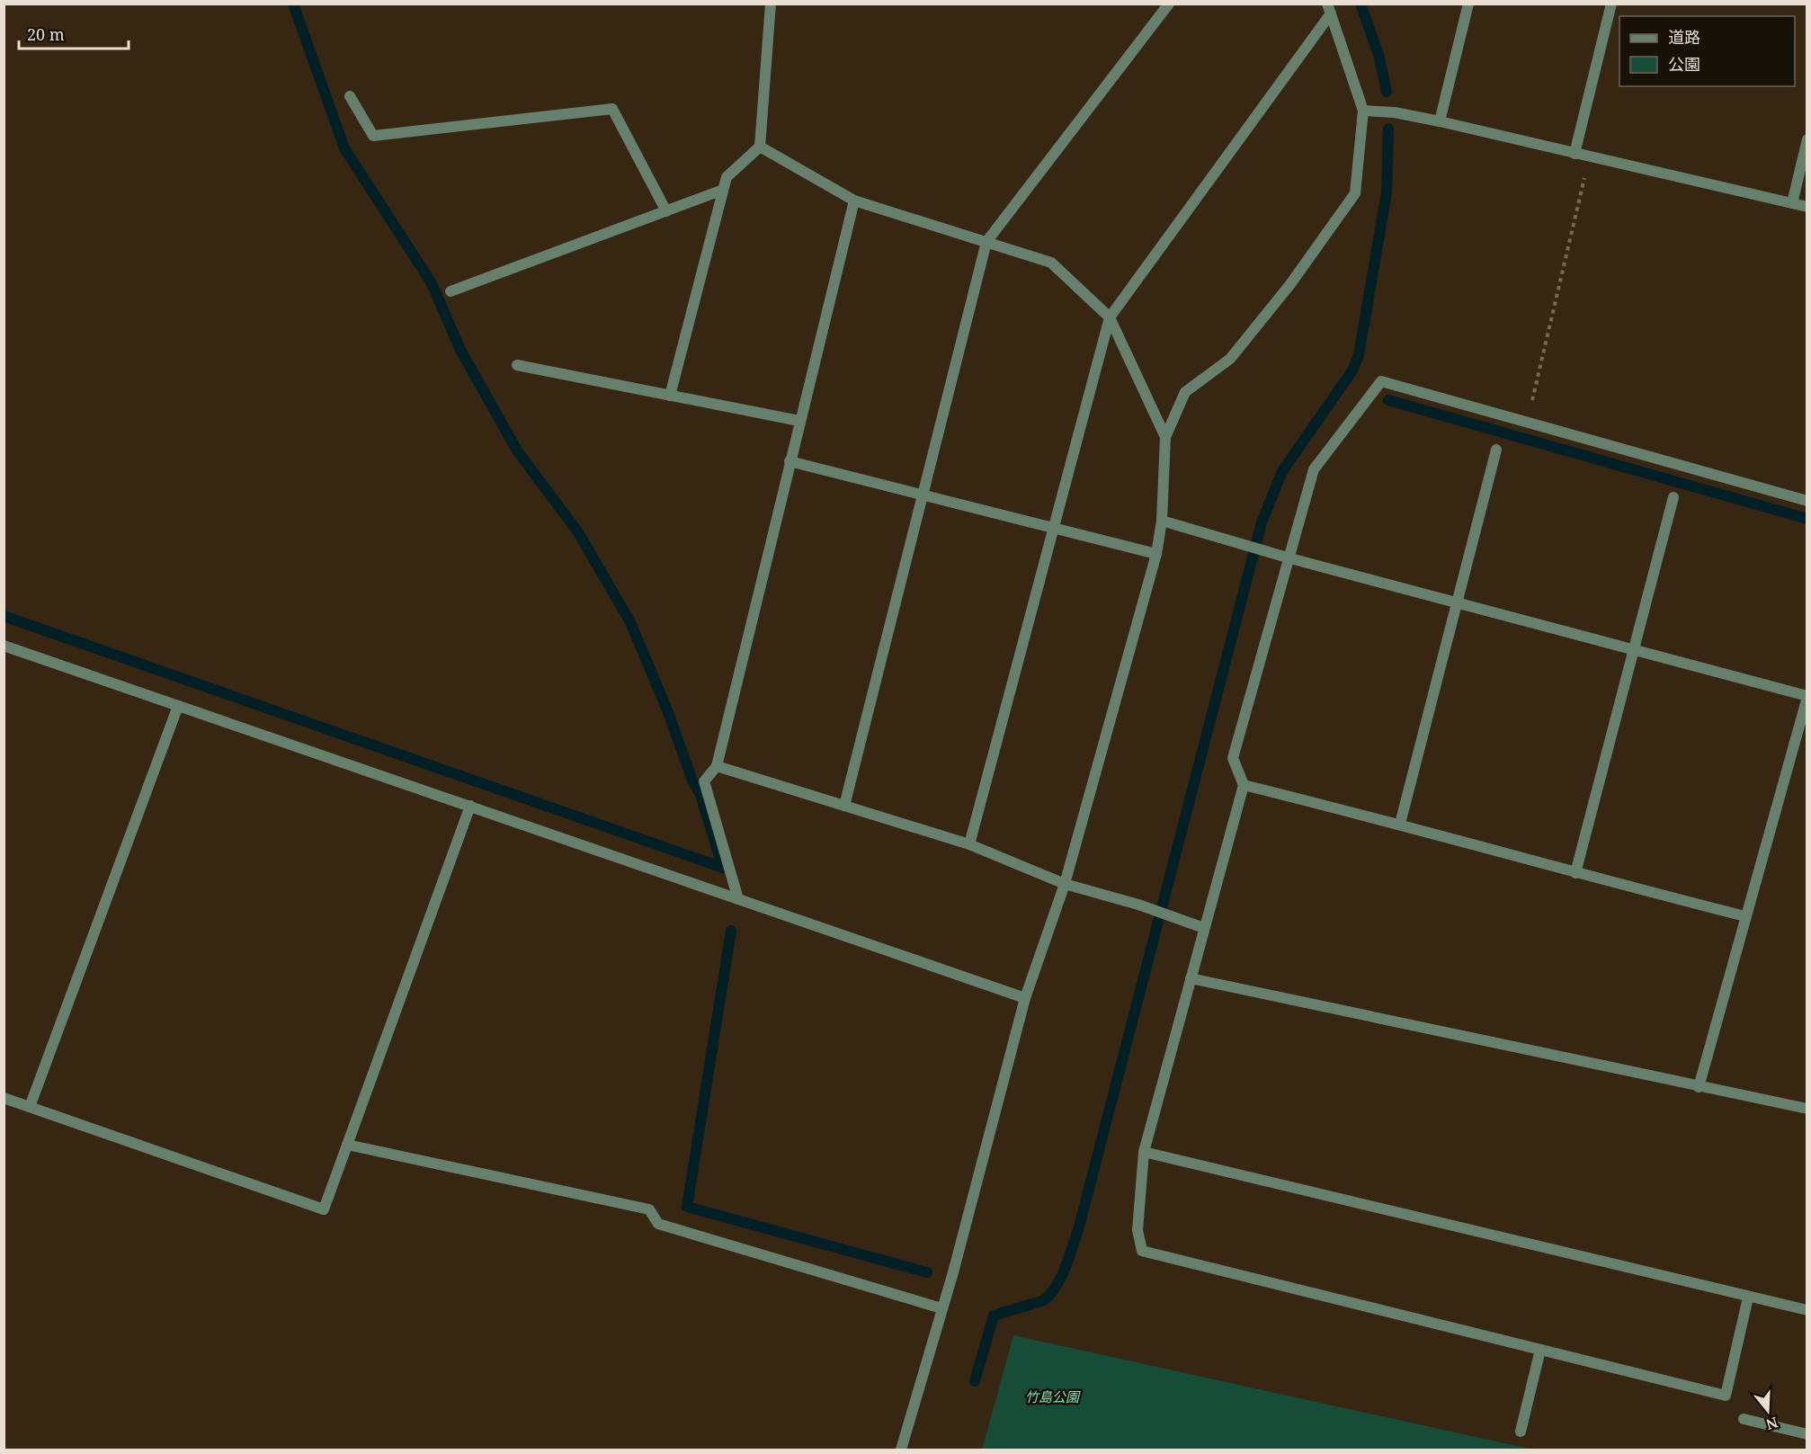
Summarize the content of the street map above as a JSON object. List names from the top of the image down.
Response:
{
  "parks": ["竹島公園"],
  "legend": ["道路", "公園"],
  "scale_bar": "20 m",
  "north": "bottom"
}
